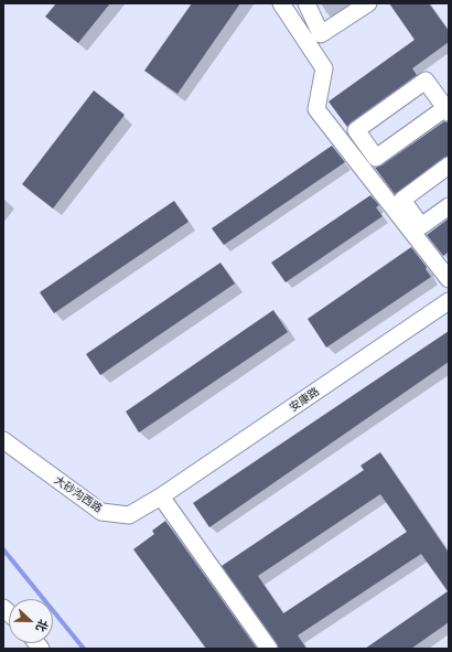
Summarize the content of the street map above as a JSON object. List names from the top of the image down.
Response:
{
  "streets": {
    "street": ["安康路", "大砂沟西路"]
  },
  "crossings": [
    ["安康路", "大砂沟西路"]
  ],
  "north": "right"
}
